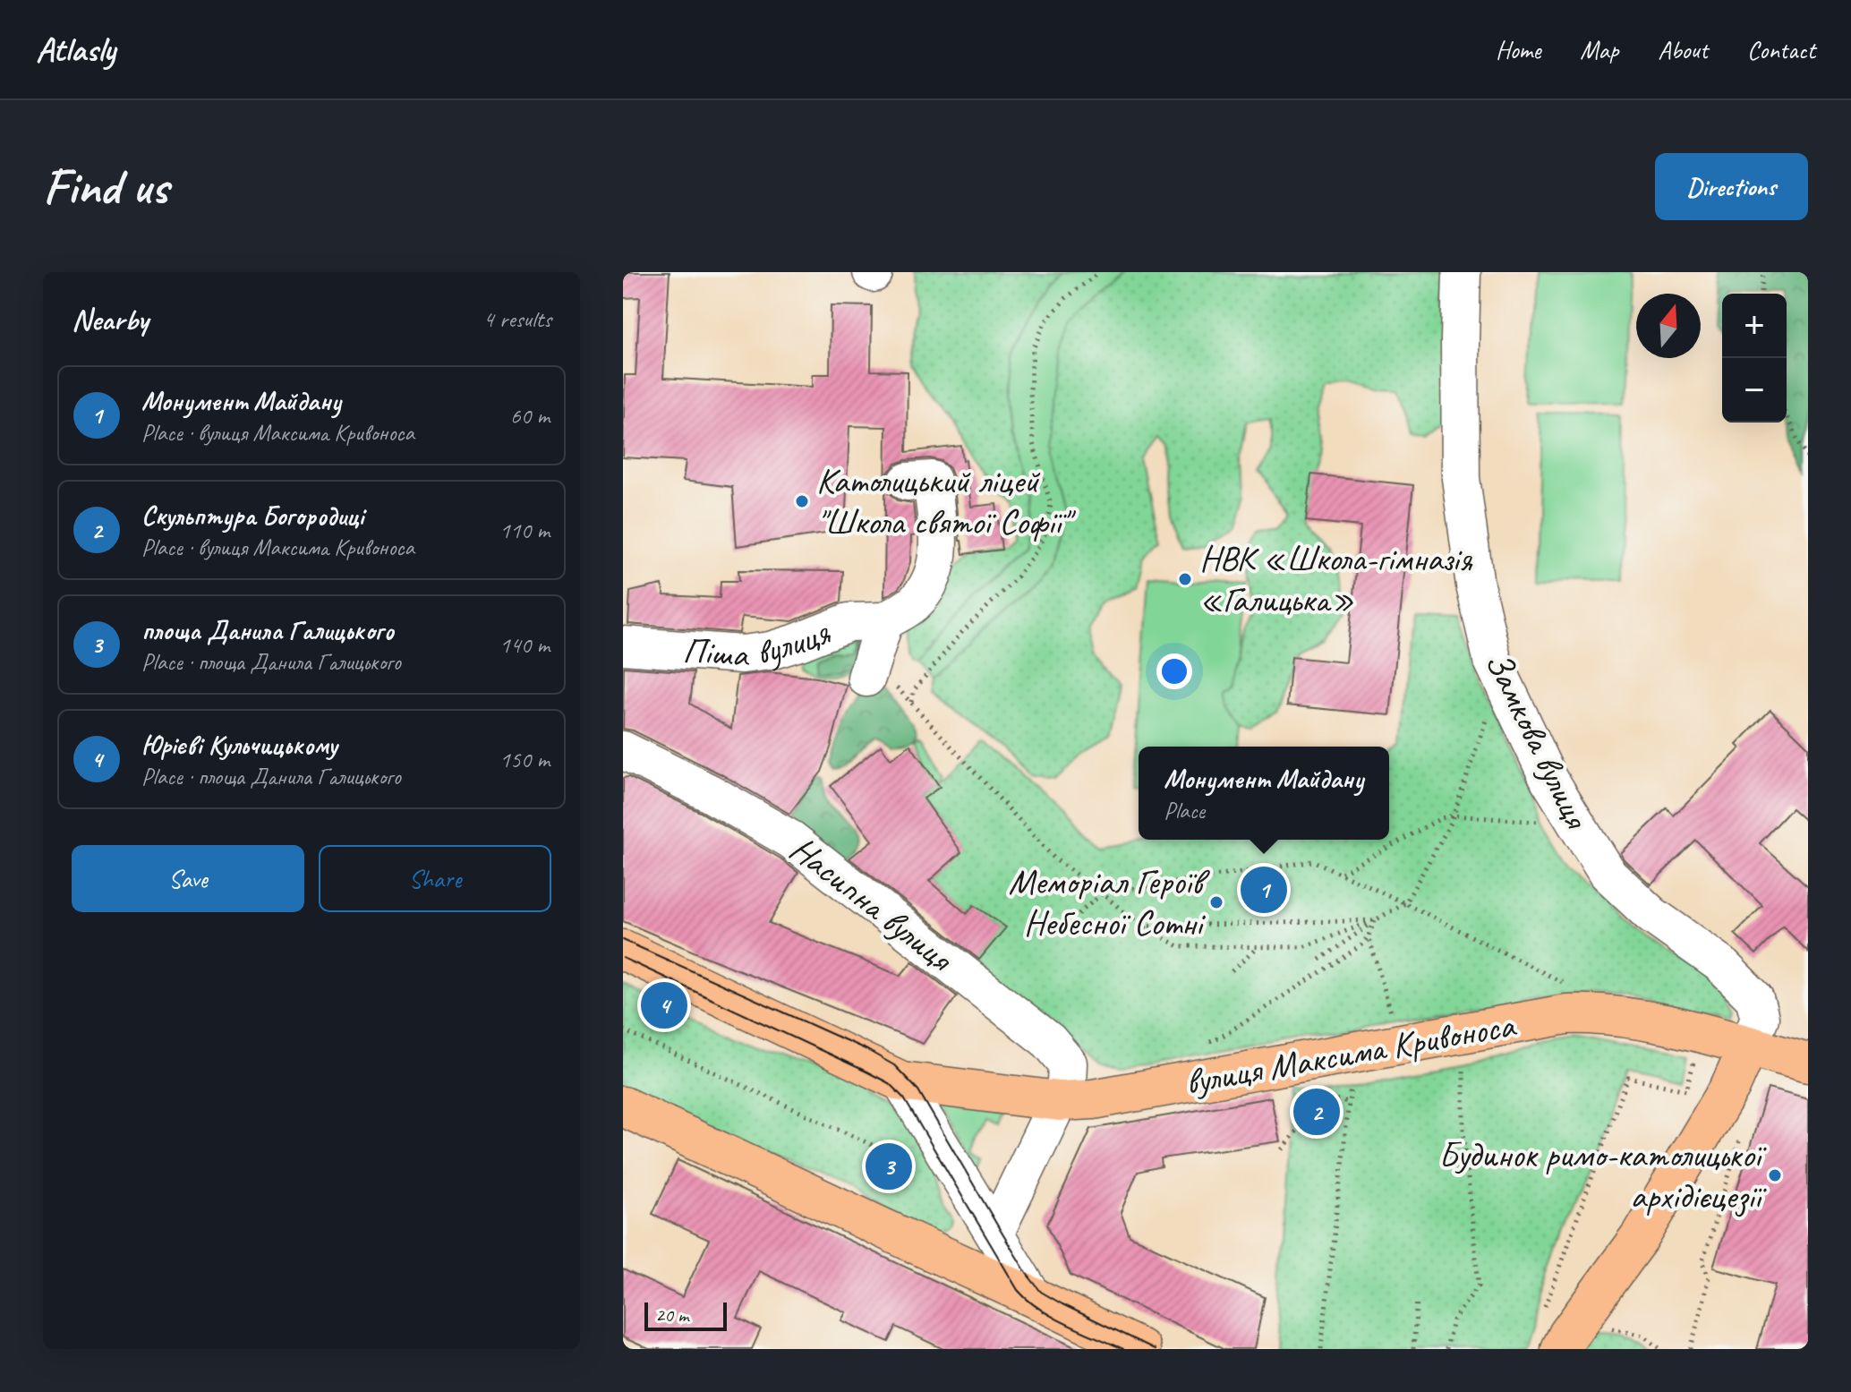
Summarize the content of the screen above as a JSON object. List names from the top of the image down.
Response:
{
  "streets": {
    "main road": ["вулиця Максима Кривоноса"],
    "street": ["Піша вулиця", "Замкова вулиця", "Насипна вулиця"]
  },
  "crossings": [
    ["Замкова вулиця", "вулиця Максима Кривоноса"],
    ["Насипна вулиця", "вулиця Максима Кривоноса"]
  ],
  "places": [
    "Католицький ліцей \"Школа святої Софії\"",
    "НВК «Школа-гімназія «Галицька»",
    "Меморіал Героїв Небесної Сотні",
    "Будинок римо-католицької архідієцезії"
  ],
  "scale_bar": "20 m",
  "north": "top",
  "page": {
    "header": "Atlasly",
    "nav": [
      "Home",
      "Map",
      "About",
      "Contact"
    ],
    "buttons": [
      "Directions",
      ["Save", "Share"]
    ],
    "title": "Find us",
    "heading": ["Nearby", "4 results"],
    "map_buttons": ["+", "−"],
    "list": [
      {
        "mark": "1",
        "name": "Монумент Майдану",
        "note": "Place · вулиця Максима Кривоноса",
        "value": "60 m"
      },
      {
        "mark": "2",
        "name": "Скульптура Богородиці",
        "note": "Place · вулиця Максима Кривоноса",
        "value": "110 m"
      },
      {
        "mark": "3",
        "name": "площа Данила Галицького",
        "note": "Place · площа Данила Галицького",
        "value": "140 m"
      },
      {
        "mark": "4",
        "name": "Юрієві Кульчицькому",
        "note": "Place · площа Данила Галицького",
        "value": "150 m"
      }
    ],
    "popup": ["Монумент Майдану", "Place"],
    "pins": [
      "1",
      "4",
      "2",
      "3"
    ],
    "scale": "20 m"
  }
}
